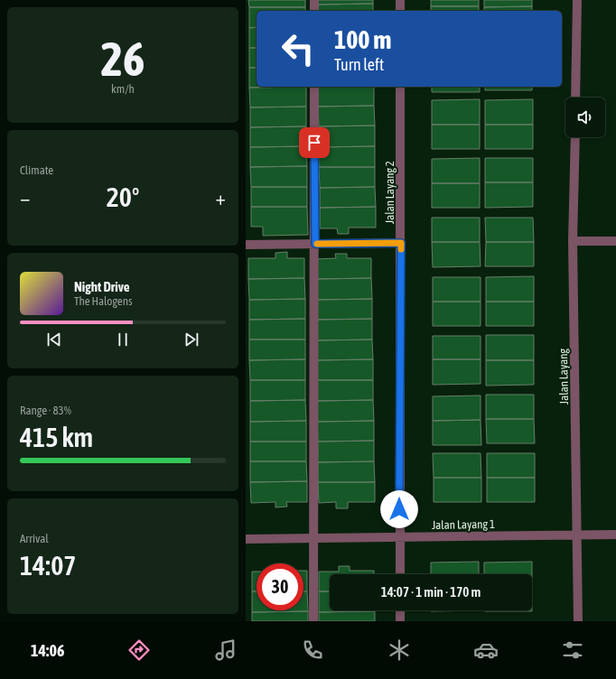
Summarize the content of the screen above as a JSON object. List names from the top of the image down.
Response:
{
  "streets": {
    "street": ["Jalan Layang 2", "Jalan Layang", "Jalan Layang 1"]
  },
  "crossings": [
    ["Jalan Layang 2", "Jalan Layang 1"],
    ["Jalan Layang", "Jalan Layang 1"]
  ],
  "page": {
    "tile": [
      ["26", "km/h"],
      "Climate",
      ["Range · 83%", "415 km"],
      ["Arrival", "14:07"]
    ],
    "turn": ["100 m", "Turn left"],
    "heat": ["−", "20°", "+"],
    "song": ["Night Drive", "The Halogens"],
    "limit": "30",
    "trip": "14:07 · 1 min · 170 m",
    "tabs": "14:06"
  }
}
